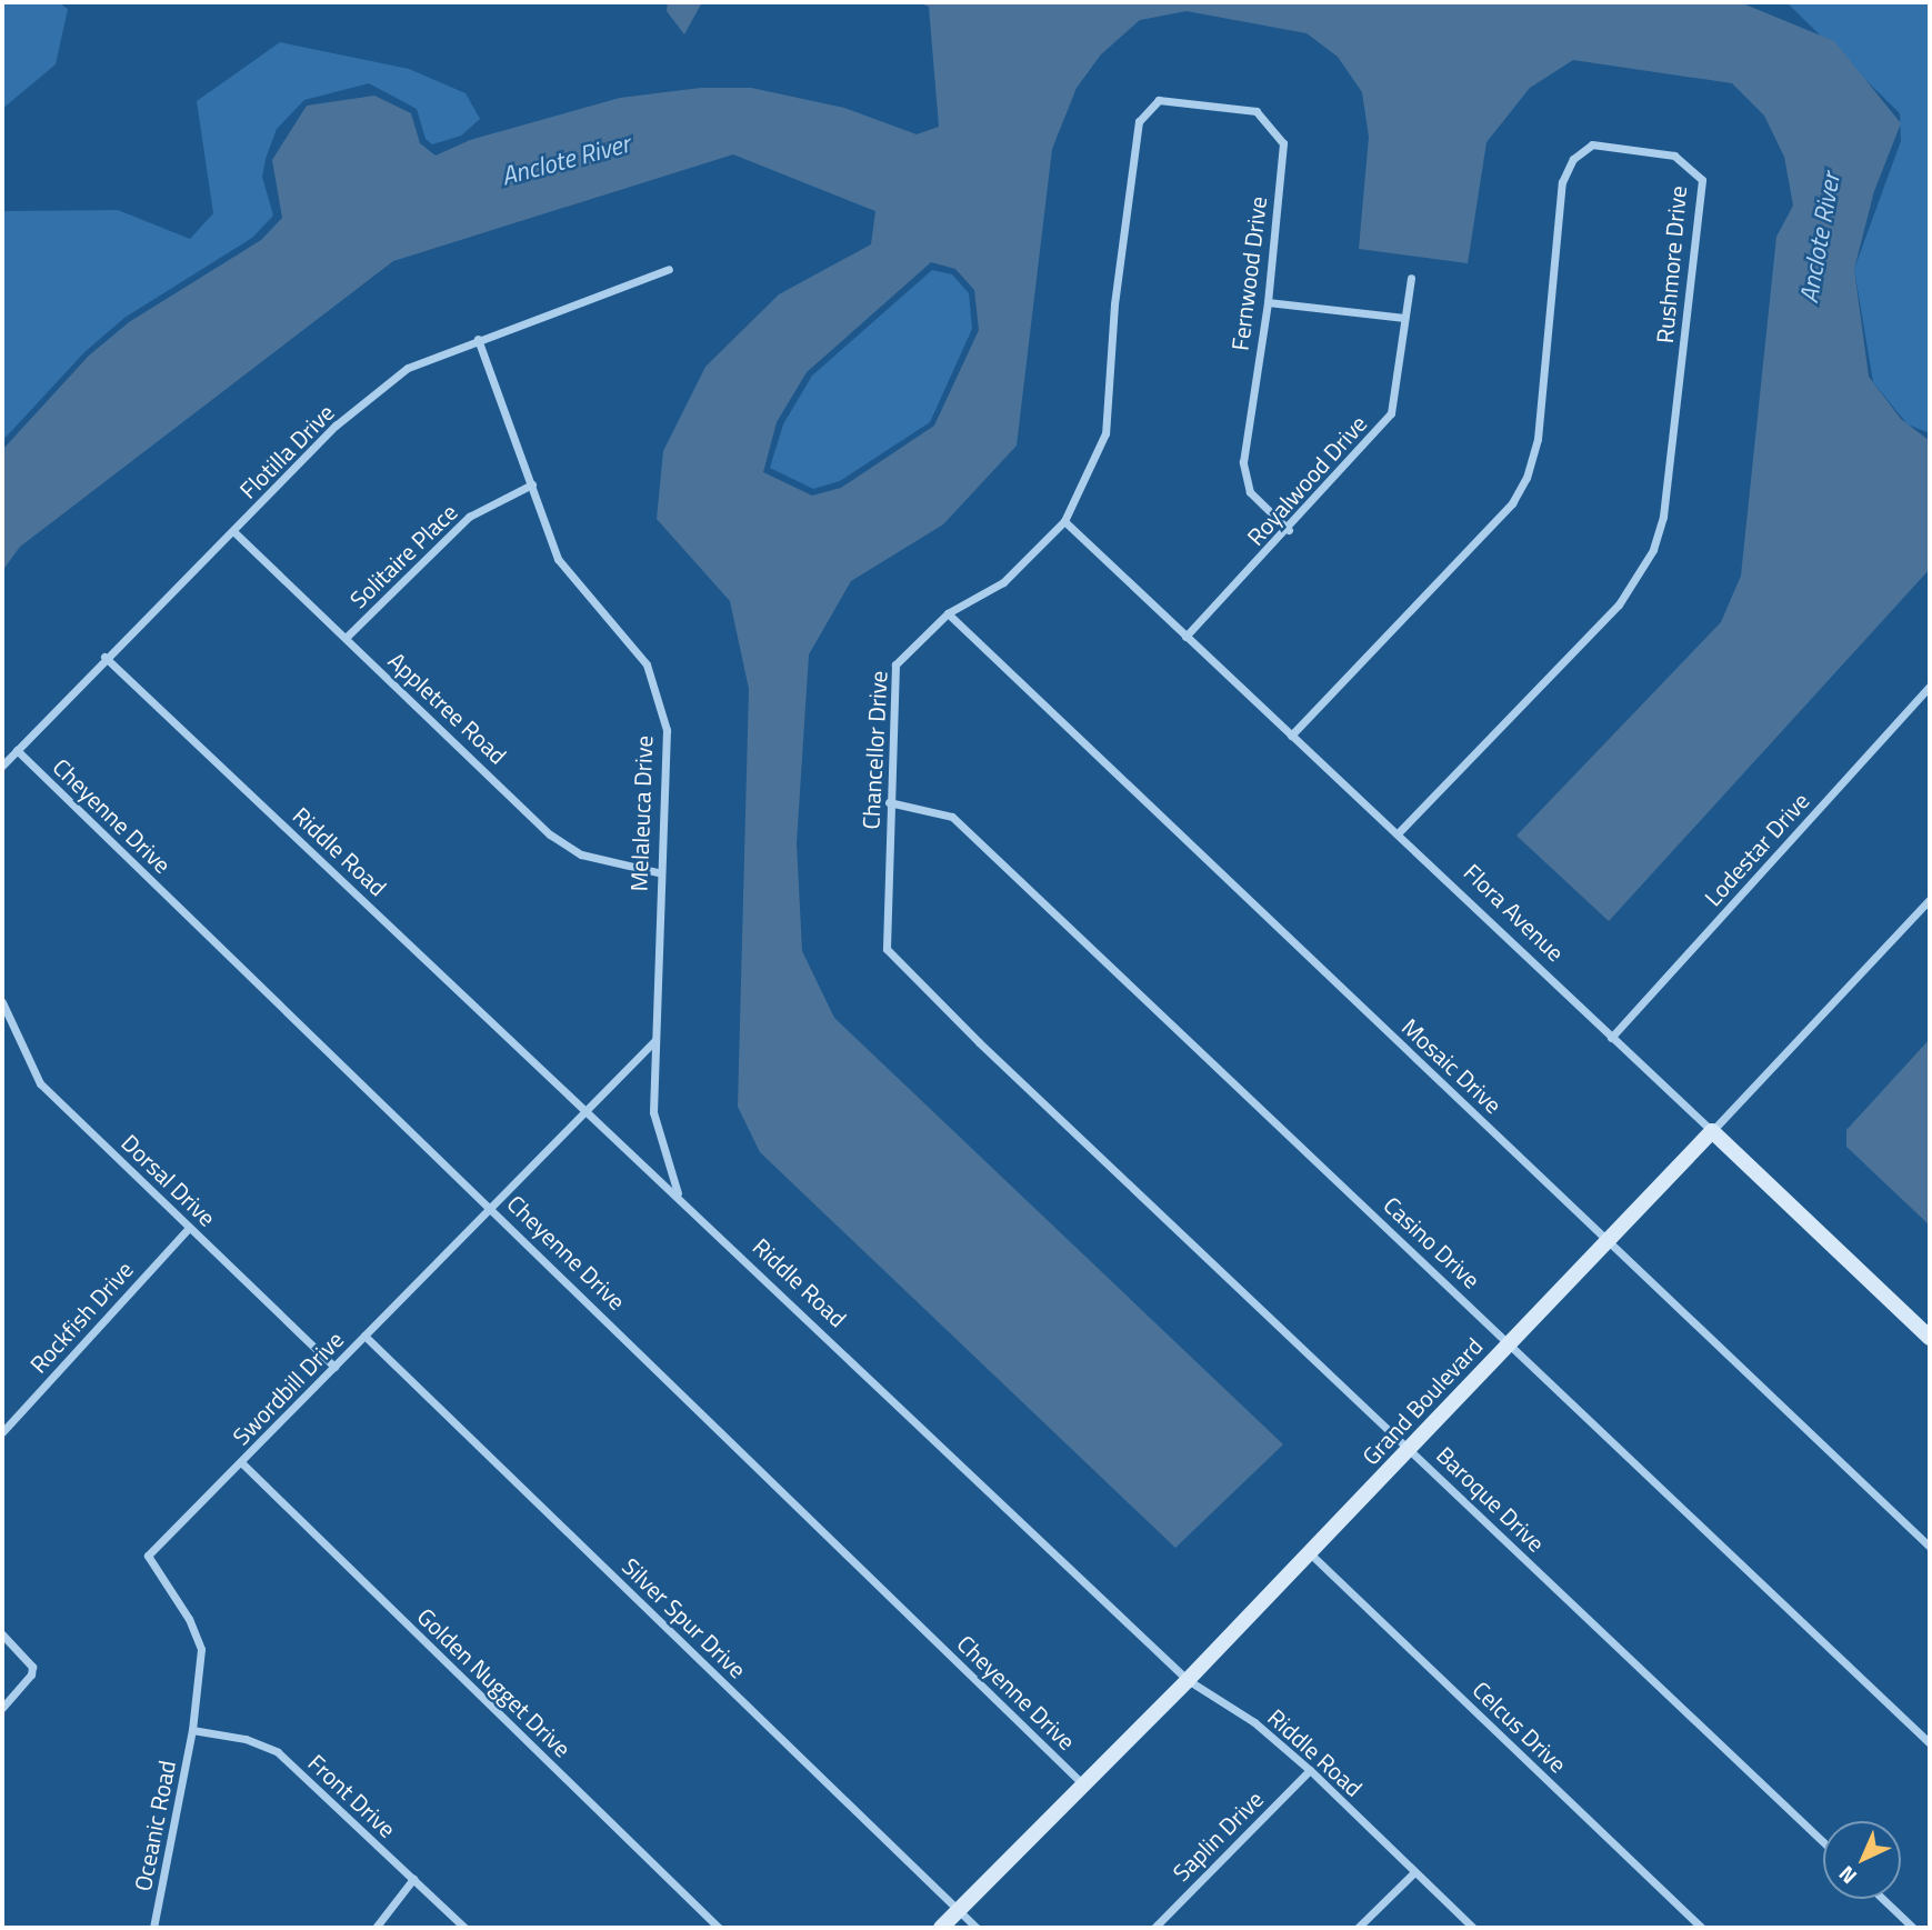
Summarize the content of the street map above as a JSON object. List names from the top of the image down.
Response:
{
  "streets": {
    "street": [
      "Rushmore Drive",
      "Fernwood Drive",
      "Flotilla Drive",
      "Royalwood Drive",
      "Solitaire Place",
      "Appletree Road",
      "Chancellor Drive",
      "Melaleuca Drive",
      "Cheyenne Drive",
      "Lodestar Drive",
      "Riddle Road",
      "Flora Avenue",
      "Mosaic Drive",
      "Dorsal Drive",
      "Casino Drive",
      "Rockfish Drive",
      "Swordbill Drive",
      "Grand Boulevard",
      "Baroque Drive",
      "Silver Spur Drive",
      "Golden Nugget Drive",
      "Celcus Drive",
      "Front Drive",
      "Oceanic Road",
      "Saplin Drive"
    ]
  },
  "crossings": [
    ["Rushmore Drive", "Flora Avenue"],
    ["Fernwood Drive", "Royalwood Drive"],
    ["Fernwood Drive", "Chancellor Drive"],
    ["Flotilla Drive", "Appletree Road"],
    ["Flotilla Drive", "Melaleuca Drive"],
    ["Flotilla Drive", "Cheyenne Drive"],
    ["Flotilla Drive", "Riddle Road"],
    ["Royalwood Drive", "Flora Avenue"],
    ["Solitaire Place", "Appletree Road"],
    ["Solitaire Place", "Melaleuca Drive"],
    ["Appletree Road", "Melaleuca Drive"],
    ["Chancellor Drive", "Flora Avenue"],
    ["Chancellor Drive", "Mosaic Drive"],
    ["Chancellor Drive", "Casino Drive"],
    ["Chancellor Drive", "Baroque Drive"],
    ["Melaleuca Drive", "Riddle Road"],
    ["Melaleuca Drive", "Swordbill Drive"],
    ["Cheyenne Drive", "Swordbill Drive"],
    ["Cheyenne Drive", "Grand Boulevard"],
    ["Lodestar Drive", "Flora Avenue"],
    ["Riddle Road", "Swordbill Drive"],
    ["Riddle Road", "Grand Boulevard"],
    ["Riddle Road", "Saplin Drive"],
    ["Flora Avenue", "Grand Boulevard"],
    ["Mosaic Drive", "Grand Boulevard"],
    ["Dorsal Drive", "Rockfish Drive"],
    ["Dorsal Drive", "Swordbill Drive"],
    ["Casino Drive", "Grand Boulevard"],
    ["Swordbill Drive", "Silver Spur Drive"],
    ["Swordbill Drive", "Golden Nugget Drive"],
    ["Swordbill Drive", "Front Drive"],
    ["Swordbill Drive", "Oceanic Road"],
    ["Grand Boulevard", "Baroque Drive"],
    ["Grand Boulevard", "Silver Spur Drive"],
    ["Grand Boulevard", "Celcus Drive"],
    ["Front Drive", "Oceanic Road"]
  ],
  "water": ["Anclote River"],
  "north": "bottom left"
}
